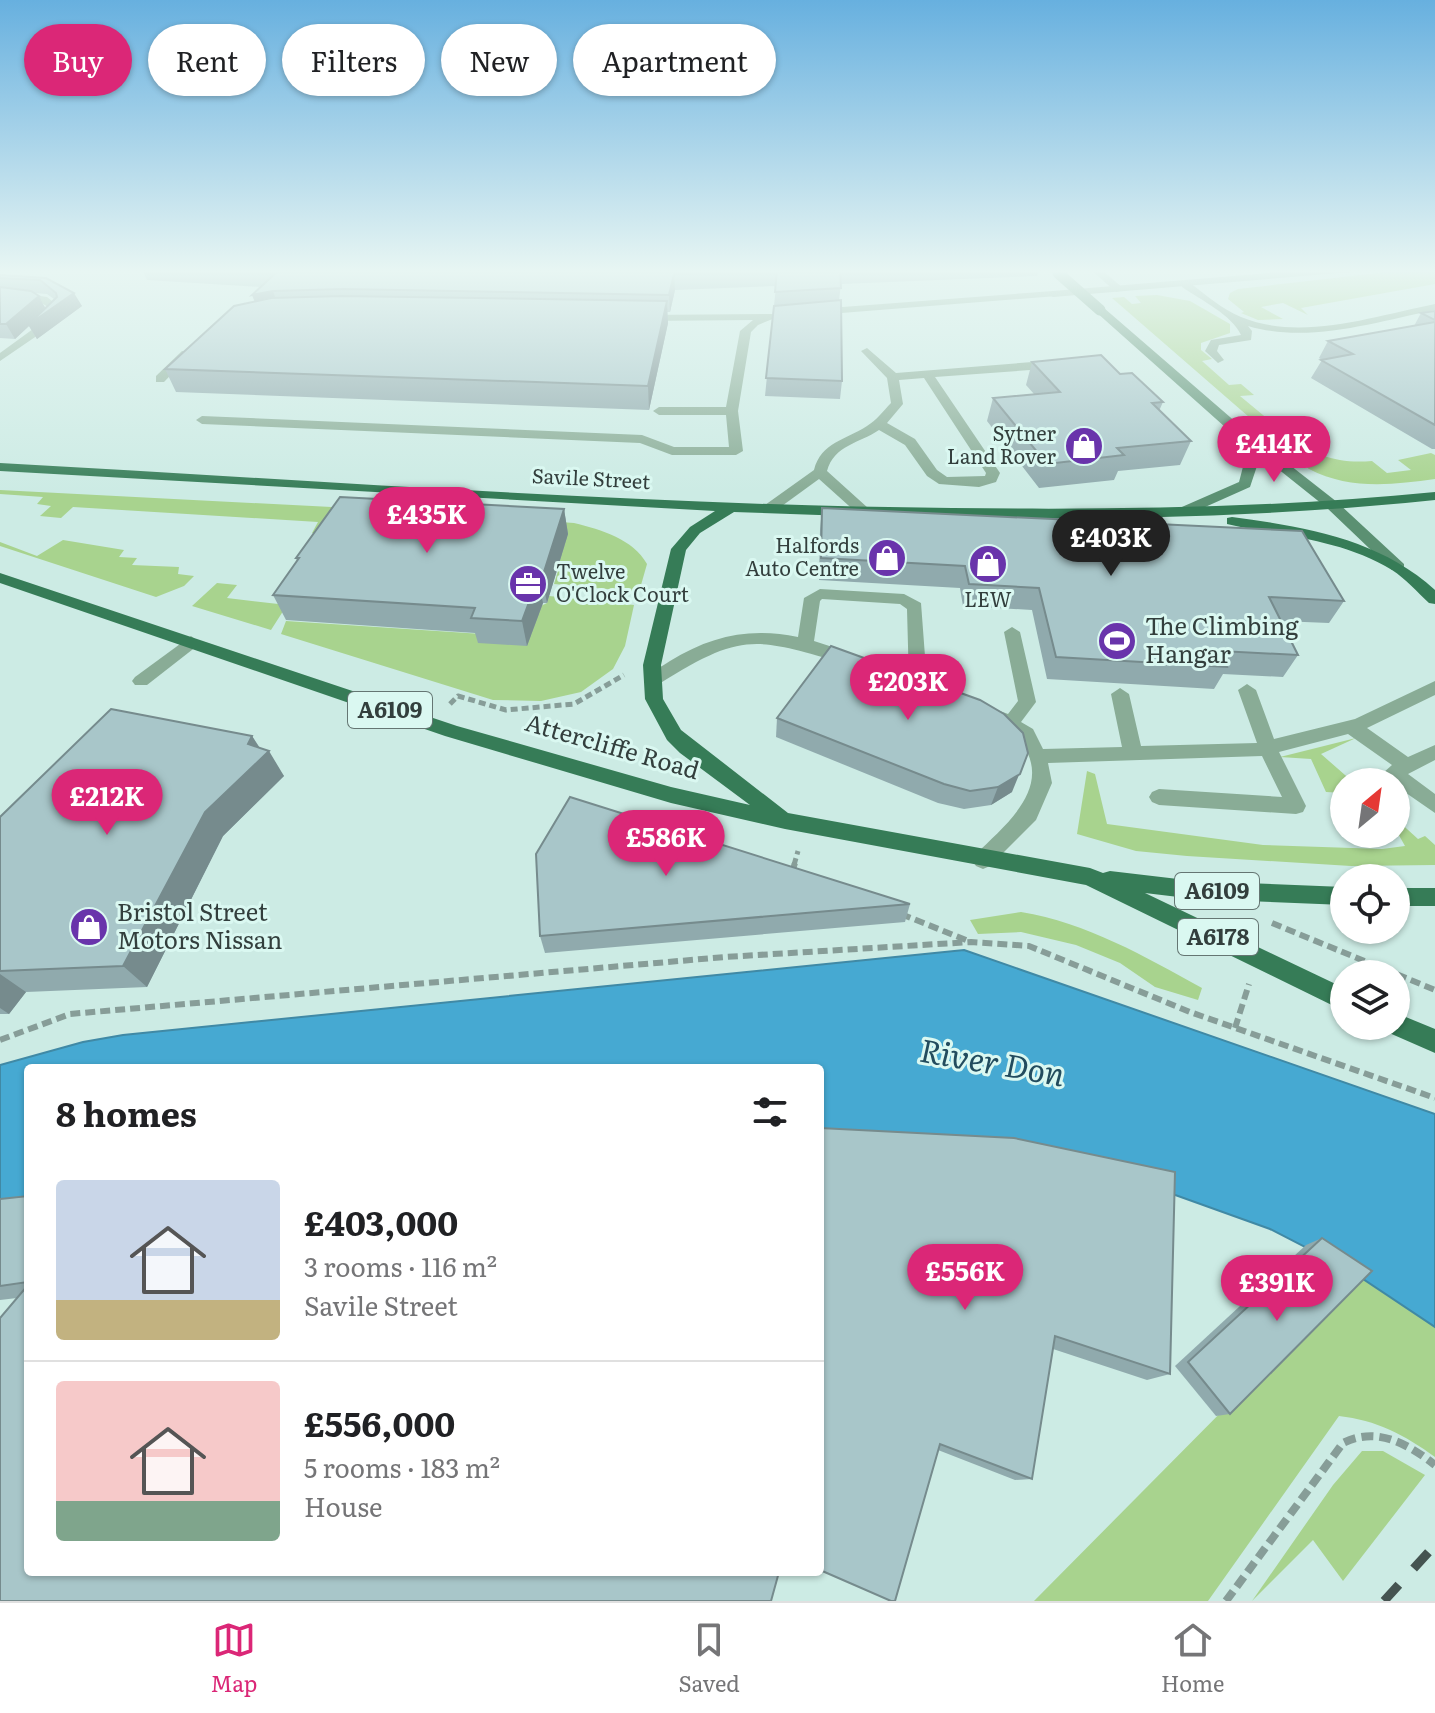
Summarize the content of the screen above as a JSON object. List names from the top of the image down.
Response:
{
  "streets": {
    "main road": [
      "Savile Street",
      "A6109",
      "Attercliffe Road",
      "A6178"
    ]
  },
  "crossings": [
    ["A6109", "Attercliffe Road"]
  ],
  "water": ["River Don"],
  "places": {
    "shop": [
      "Sytner Land Rover",
      "Halfords Auto Centre",
      "LEW",
      "Bristol Street Motors Nissan"
    ],
    "office": ["Twelve O'Clock Court"],
    "sports": ["The Climbing Hangar"]
  },
  "north": "top right",
  "page": {
    "chip": [
      "Buy",
      "Rent",
      "Filters",
      "New",
      "Apartment"
    ],
    "price": [
      "£414K",
      "£435K",
      "£403K",
      "£203K",
      "£212K",
      "£586K",
      "£556K",
      "£391K"
    ],
    "heading": "8 homes",
    "list": [
      {
        "name": "£403,000",
        "note": "3 rooms · 116 m² · Savile Street"
      },
      {
        "name": "£556,000",
        "note": "5 rooms · 183 m² · House"
      }
    ],
    "tabs": ["Map", "Saved", "Home"]
  }
}
